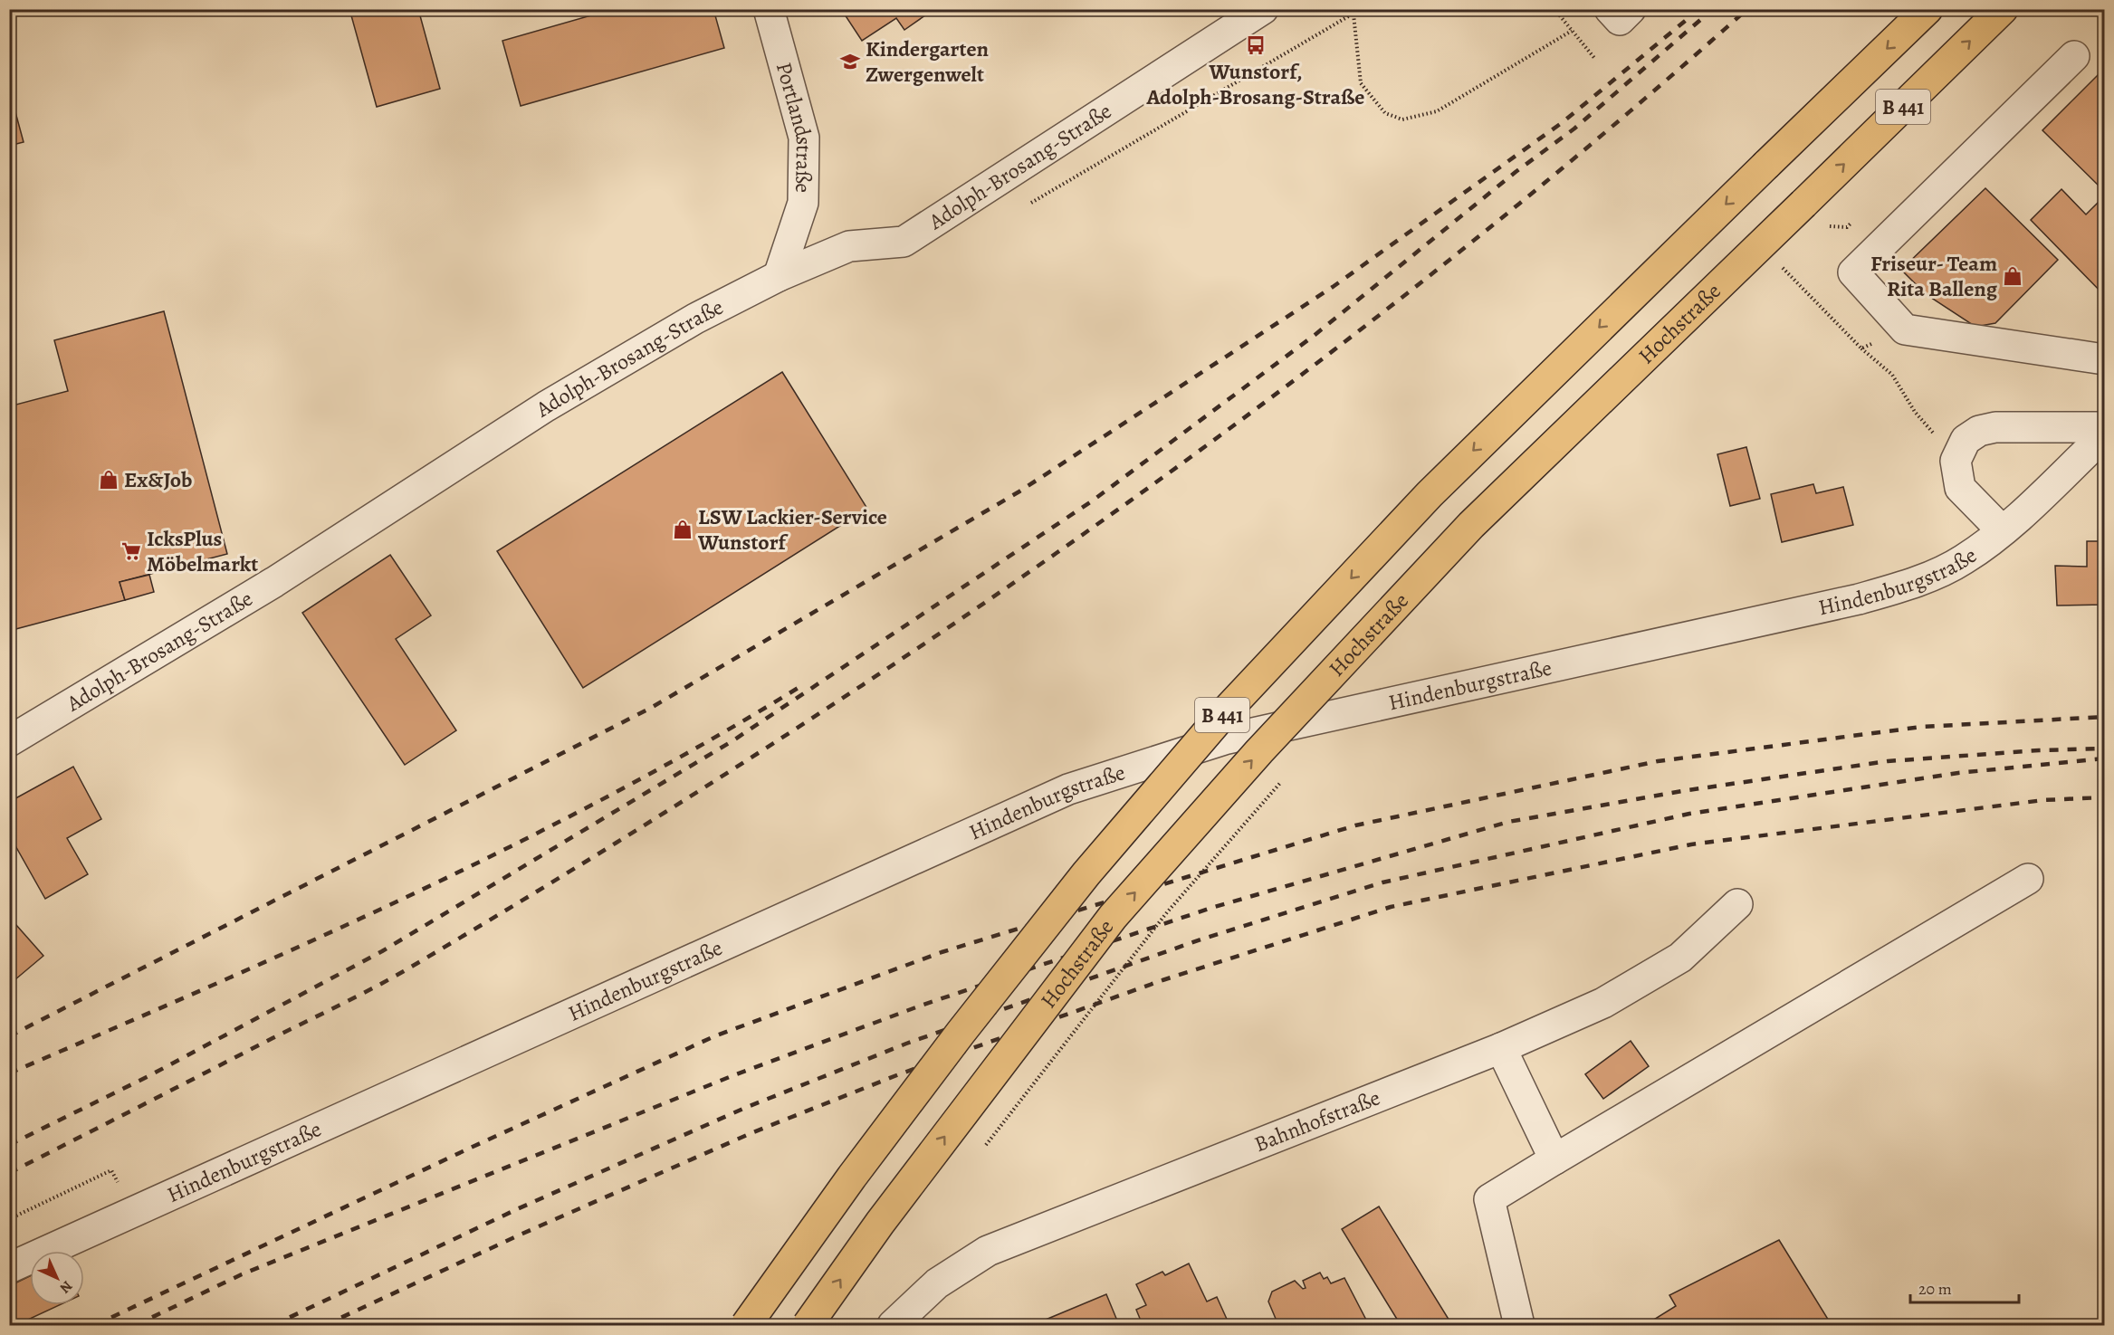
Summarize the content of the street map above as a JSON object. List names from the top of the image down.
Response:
{
  "streets": {
    "main road": ["B 441", "Hochstraße"],
    "street": [
      "Portlandstraße",
      "Adolph-Brosang-Straße",
      "Hindenburgstraße",
      "Bahnhofstraße"
    ]
  },
  "crossings": [
    ["Portlandstraße", "Adolph-Brosang-Straße"]
  ],
  "places": {
    "bus stop": ["Wunstorf, Adolph-Brosang-Straße"],
    "school or university": ["Kindergarten Zwergenwelt"],
    "shop": ["Friseur- Team Rita Balleng", "Ex&Job", "LSW Lackier-Service Wunstorf"],
    "supermarket": ["IcksPlus Möbelmarkt"]
  },
  "scale_bar": "20 m",
  "north": "bottom right"
}
